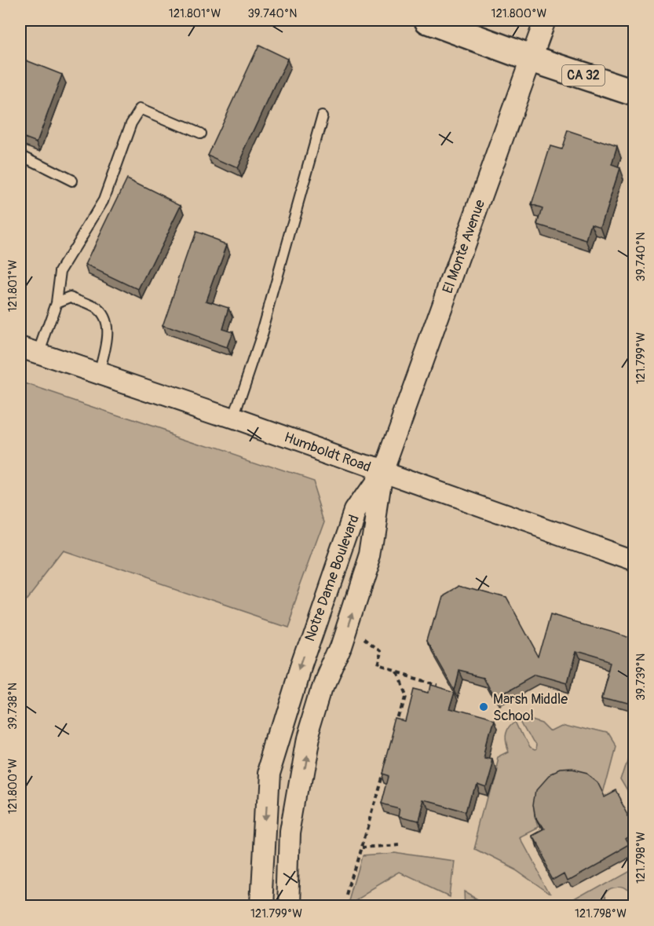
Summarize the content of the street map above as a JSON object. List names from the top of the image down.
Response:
{
  "streets": {
    "main road": ["CA 32"],
    "street": ["El Monte Avenue", "Humboldt Road", "Notre Dame Boulevard"]
  },
  "crossings": [
    ["CA 32", "El Monte Avenue"],
    ["El Monte Avenue", "Humboldt Road"],
    ["El Monte Avenue", "Notre Dame Boulevard"],
    ["Humboldt Road", "Notre Dame Boulevard"]
  ],
  "places": ["Marsh Middle School"],
  "coordinates": [
    "121.801°W",
    "39.740°N",
    "121.800°W",
    "121.799°W",
    "39.739°N",
    "39.738°N",
    "121.798°W"
  ]
}
